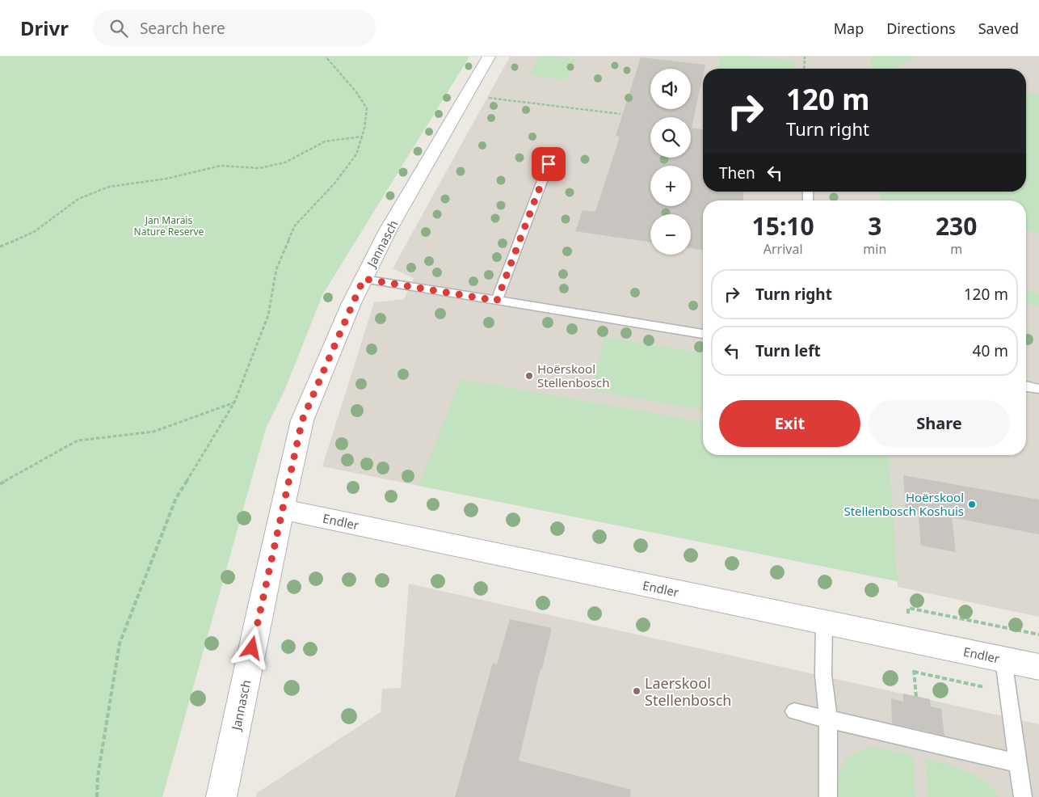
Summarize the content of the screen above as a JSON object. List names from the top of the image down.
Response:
{
  "streets": {
    "street": ["Jannasch", "Endler"]
  },
  "crossings": [
    ["Jannasch", "Endler"]
  ],
  "parks": ["Jan Marais Nature Reserve"],
  "places": ["Hoërskool Stellenbosch", "Hoërskool Stellenbosch Koshuis", "Laerskool Stellenbosch"],
  "page": {
    "header": "Drivr",
    "search": "Search here",
    "nav": ["Map", "Directions", "Saved"],
    "map_buttons": ["+", "−"],
    "turn": ["120 m", "Turn right"],
    "then": "Then",
    "eta": [
      "15:10",
      "Arrival",
      "3",
      "min",
      "230",
      "m"
    ],
    "list": [
      {
        "name": "Turn right",
        "value": "120 m"
      },
      {
        "name": "Turn left",
        "value": "40 m"
      }
    ],
    "buttons": ["Exit", "Share"]
  }
}
